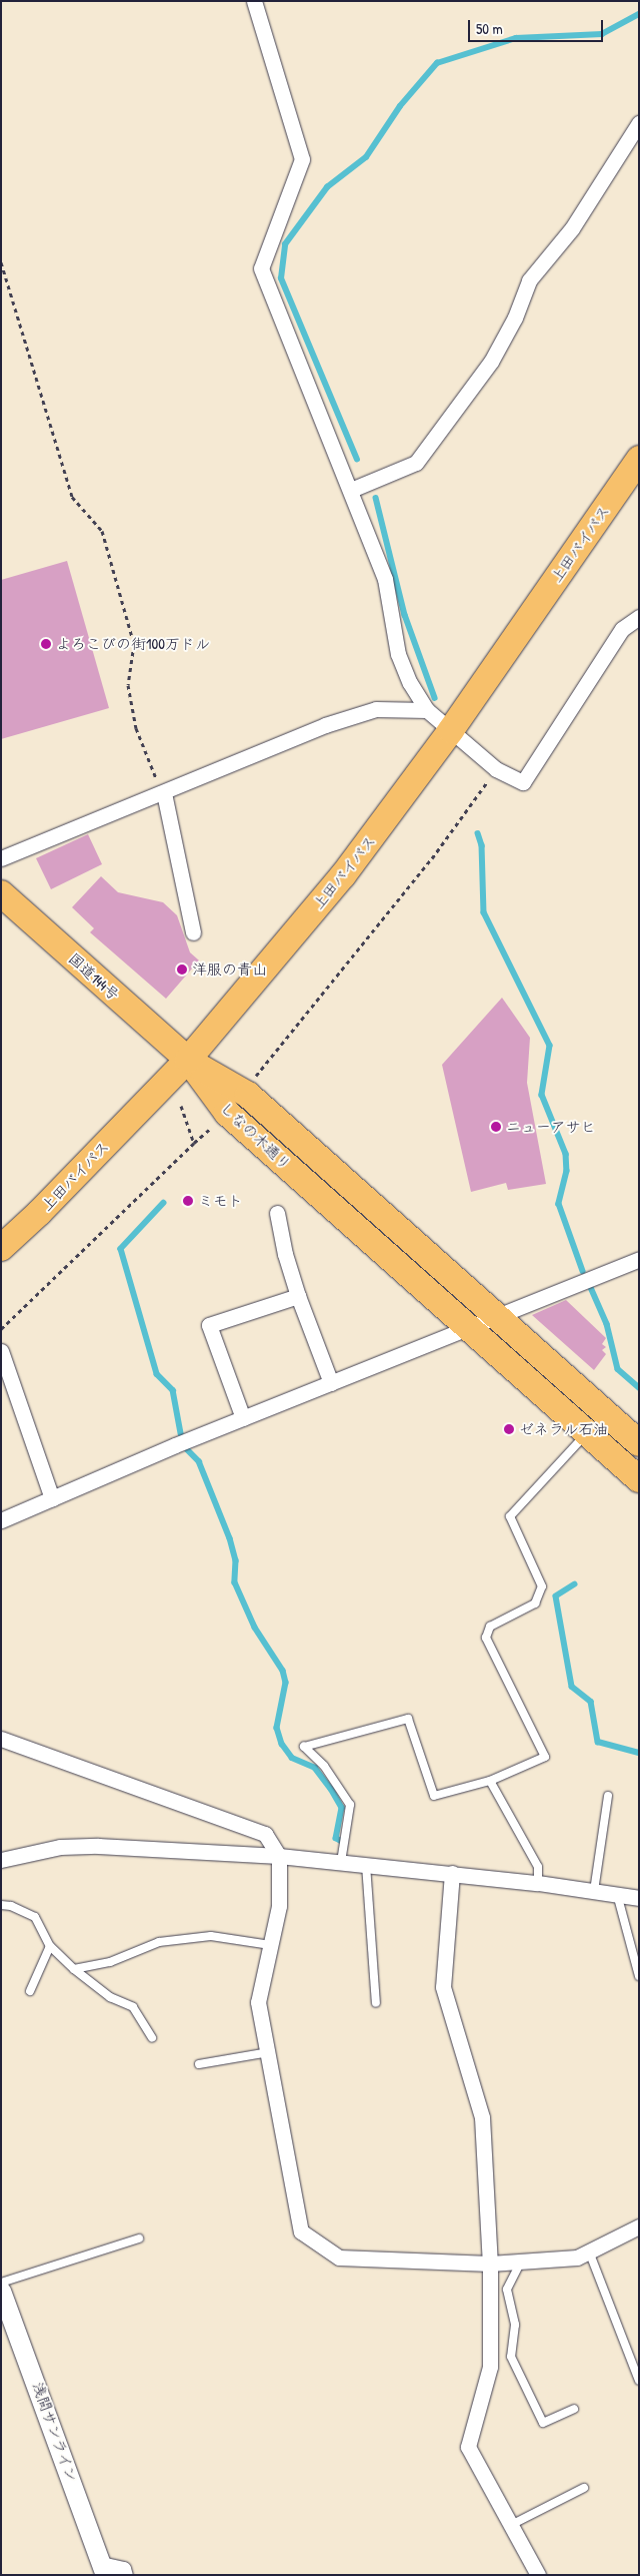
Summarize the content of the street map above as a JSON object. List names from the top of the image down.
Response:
{
  "streets": {
    "highway": ["上田バイパス", "国道144号", "しなの木通り"],
    "street": ["浅間サンライン"]
  },
  "crossings": [
    ["上田バイパス", "国道144号"],
    ["上田バイパス", "しなの木通り"],
    ["国道144号", "しなの木通り"]
  ],
  "places": [
    "よろこびの街100万ドル",
    "洋服の青山",
    "ニューアサヒ",
    "ミモト",
    "ゼネラル石油"
  ],
  "scale_bar": "50 m"
}
